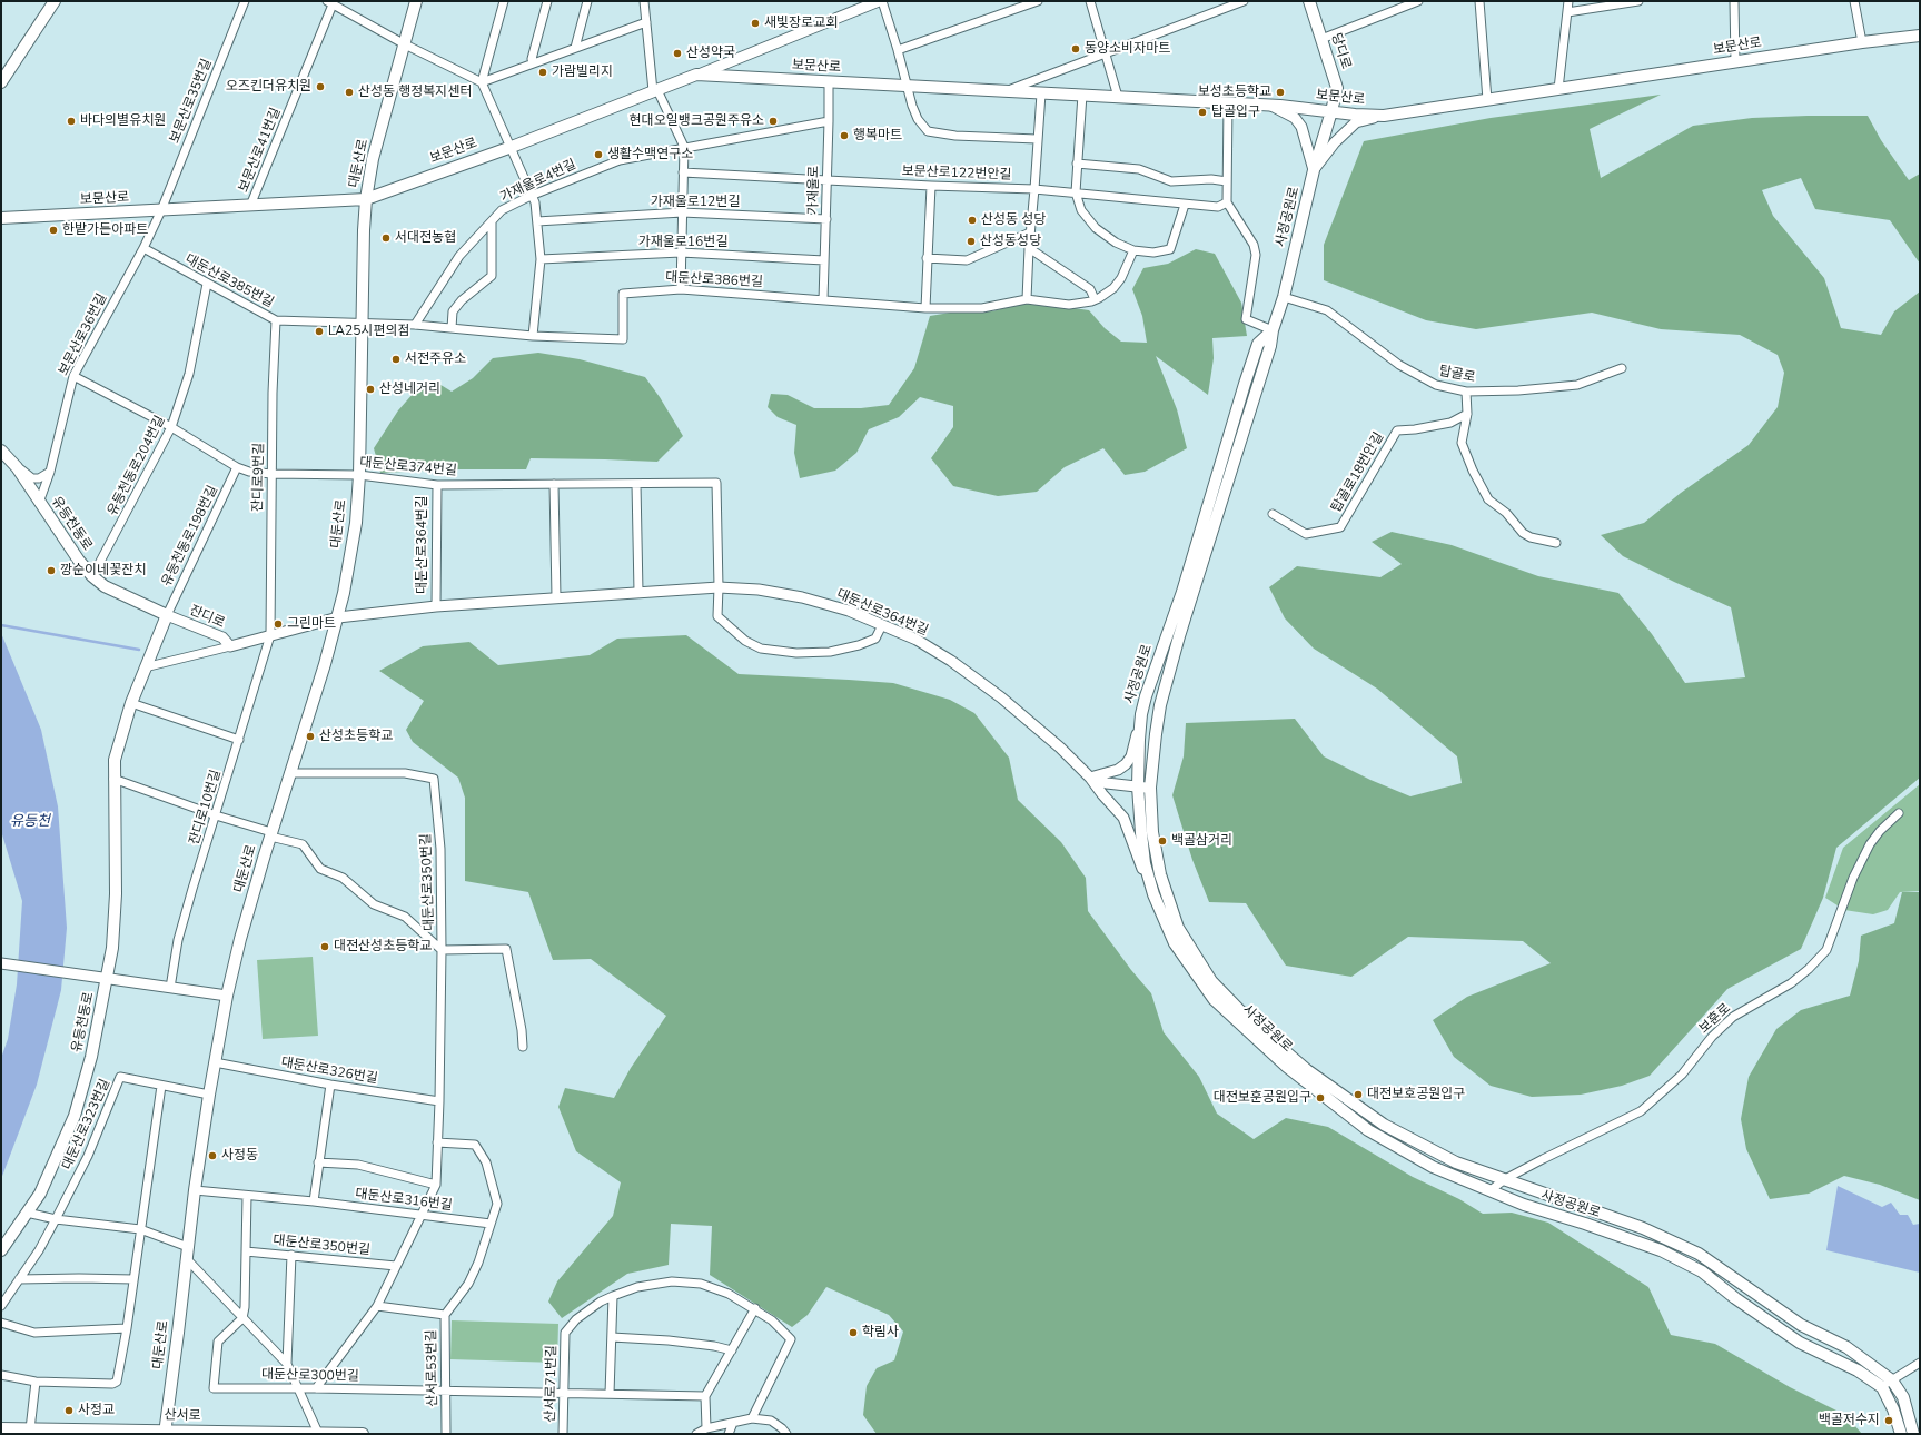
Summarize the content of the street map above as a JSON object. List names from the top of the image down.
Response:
{
  "streets": {
    "main road": [
      "보문산로",
      "당디로",
      "대둔산로",
      "사정공원로",
      "유등천동로",
      "산서로"
    ],
    "street": [
      "보문산로35번길",
      "보문산로41번길",
      "보문산로122번안길",
      "가재울로4번길",
      "가재울로",
      "가재울로12번길",
      "가재울로16번길",
      "대둔산로386번길",
      "대둔산로385번길",
      "보문산로36번길",
      "탑골로",
      "유등천동로204번길",
      "대둔산로374번길",
      "탑골로18번안길",
      "잔디로9번길",
      "유등천동로198번길",
      "대둔산로364번길",
      "잔디로",
      "잔디로10번길",
      "대둔산로350번길",
      "보훈로",
      "대둔산로326번길",
      "대둔산로323번길",
      "대둔산로316번길",
      "산서로53번길",
      "대둔산로300번길",
      "산서로71번길"
    ]
  },
  "crossings": [
    ["보문산로", "당디로"],
    ["보문산로", "보문산로35번길"],
    ["보문산로", "보문산로41번길"],
    ["보문산로", "대둔산로"],
    ["보문산로", "가재울로"],
    ["보문산로", "사정공원로"],
    ["보문산로", "보문산로36번길"],
    ["당디로", "사정공원로"],
    ["보문산로35번길", "보문산로36번길"],
    ["대둔산로", "대둔산로386번길"],
    ["대둔산로", "대둔산로385번길"],
    ["대둔산로", "대둔산로374번길"],
    ["대둔산로", "대둔산로364번길"],
    ["대둔산로", "잔디로"],
    ["대둔산로", "대둔산로350번길"],
    ["대둔산로", "대둔산로326번길"],
    ["대둔산로", "대둔산로323번길"],
    ["대둔산로", "대둔산로316번길"],
    ["대둔산로", "산서로"],
    ["보문산로122번안길", "가재울로"],
    ["가재울로4번길", "가재울로"],
    ["가재울로4번길", "대둔산로386번길"],
    ["가재울로", "가재울로12번길"],
    ["가재울로", "가재울로16번길"],
    ["가재울로", "대둔산로386번길"],
    ["사정공원로", "탑골로"],
    ["사정공원로", "대둔산로364번길"],
    ["사정공원로", "보훈로"],
    ["대둔산로386번길", "대둔산로385번길"],
    ["대둔산로385번길", "보문산로36번길"],
    ["대둔산로385번길", "유등천동로204번길"],
    ["대둔산로385번길", "잔디로9번길"],
    ["보문산로36번길", "대둔산로374번길"],
    ["보문산로36번길", "유등천동로"],
    ["유등천동로204번길", "대둔산로374번길"],
    ["유등천동로204번길", "유등천동로"],
    ["대둔산로374번길", "잔디로9번길"],
    ["대둔산로374번길", "유등천동로198번길"],
    ["대둔산로374번길", "대둔산로364번길"],
    ["잔디로9번길", "잔디로"],
    ["잔디로9번길", "잔디로10번길"],
    ["유등천동로", "유등천동로198번길"],
    ["유등천동로", "잔디로"],
    ["유등천동로198번길", "잔디로"],
    ["대둔산로364번길", "잔디로"],
    ["잔디로", "잔디로10번길"],
    ["대둔산로350번길", "대둔산로326번길"],
    ["대둔산로350번길", "대둔산로316번길"],
    ["대둔산로350번길", "산서로53번길"],
    ["대둔산로350번길", "대둔산로300번길"],
    ["대둔산로316번길", "산서로53번길"],
    ["산서로53번길", "대둔산로300번길"],
    ["대둔산로300번길", "산서로71번길"]
  ],
  "water": ["유등천"],
  "places": [
    "새빛장로교회",
    "동양소비자마트",
    "산성약국",
    "가람빌리지",
    "오즈킨더유치원",
    "산성동 행정복지센터",
    "보성초등학교",
    "탑골입구",
    "바다의별유치원",
    "현대오일뱅크공원주유소",
    "행복마트",
    "생활수맥연구소",
    "산성동 성당",
    "한밭가든아파트",
    "서대전농협",
    "산성동성당",
    "LA25시편의점",
    "서전주유소",
    "산성네거리",
    "깡순이네꽃잔치",
    "그린마트",
    "산성초등학교",
    "백골삼거리",
    "대전산성초등학교",
    "대전보호공원입구",
    "대전보훈공원입구",
    "사정동",
    "학림사",
    "사정교",
    "백골저수지"
  ]
}
